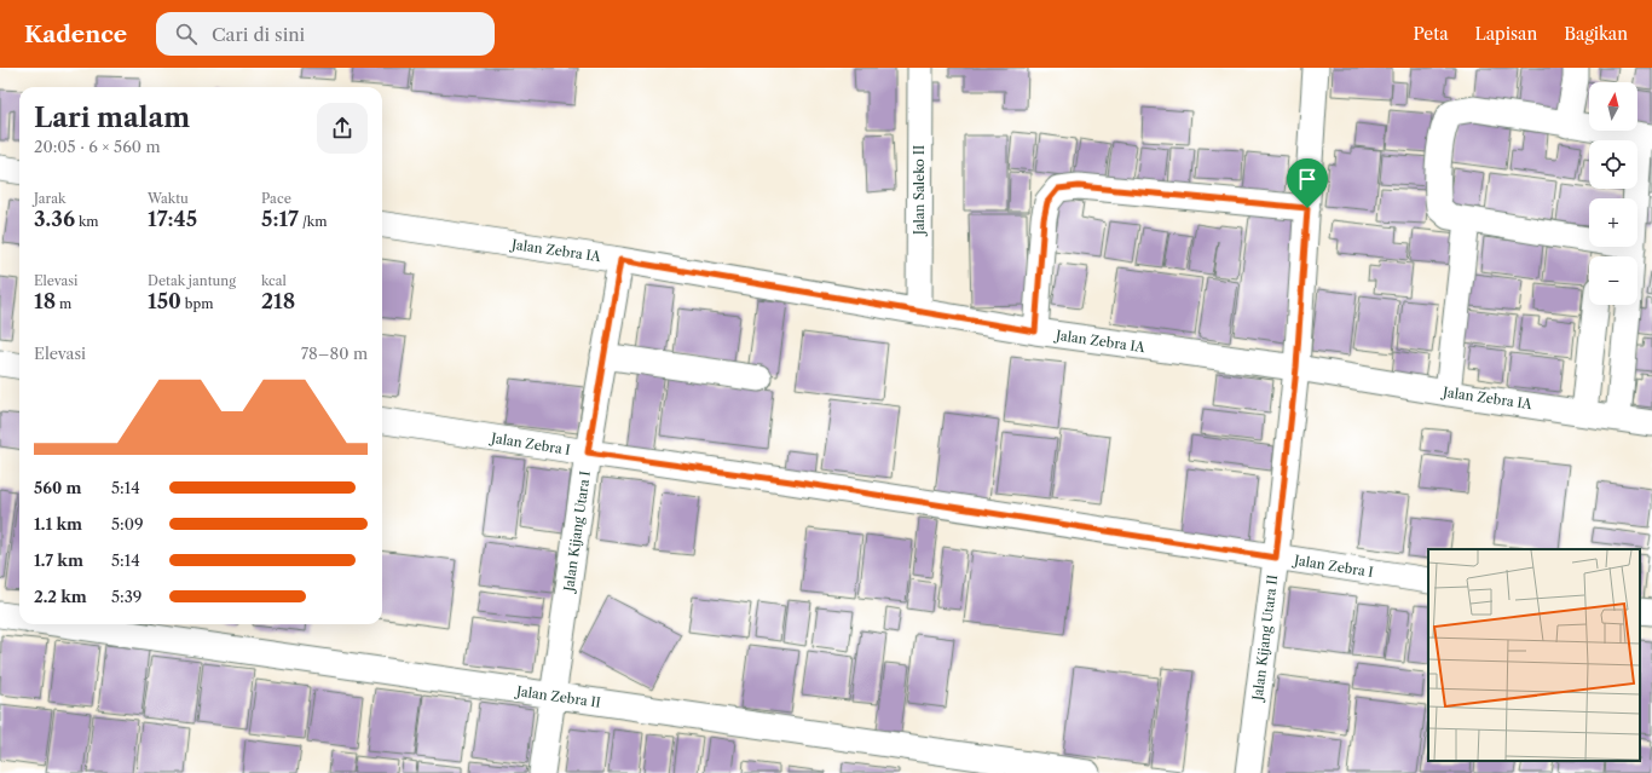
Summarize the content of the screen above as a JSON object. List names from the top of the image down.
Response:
{
  "streets": {
    "street": [
      "Jalan Saleko II",
      "Jalan Zebra IA",
      "Jalan Zebra I",
      "Jalan Kijang Utara I",
      "Jalan Kijang Utara II",
      "Jalan Zebra II"
    ]
  },
  "crossings": [
    ["Jalan Saleko II", "Jalan Zebra IA"],
    ["Jalan Zebra IA", "Jalan Kijang Utara I"],
    ["Jalan Zebra IA", "Jalan Kijang Utara II"],
    ["Jalan Zebra I", "Jalan Kijang Utara I"],
    ["Jalan Zebra I", "Jalan Kijang Utara II"],
    ["Jalan Kijang Utara I", "Jalan Zebra II"]
  ],
  "north": "top",
  "page": {
    "header": "Kadence",
    "search": "Cari di sini",
    "nav": ["Peta", "Lapisan", "Bagikan"],
    "map_buttons": ["+", "−"],
    "heading": ["Lari malam", "20:05 · 6 × 560 m"],
    "stats": [
      ["Jarak", "3.36 km"],
      ["Waktu", "17:45"],
      ["Pace", "5:17 /km"],
      ["Elevasi", "18 m"],
      ["Detak jantung", "150 bpm"],
      ["kcal", "218"]
    ],
    "chart": ["Elevasi", "78–80 m"],
    "list": [
      {
        "name": "560 m",
        "note": "5:14"
      },
      {
        "name": "1.1 km",
        "note": "5:09"
      },
      {
        "name": "1.7 km",
        "note": "5:14"
      },
      {
        "name": "2.2 km",
        "note": "5:39"
      }
    ]
  }
}
